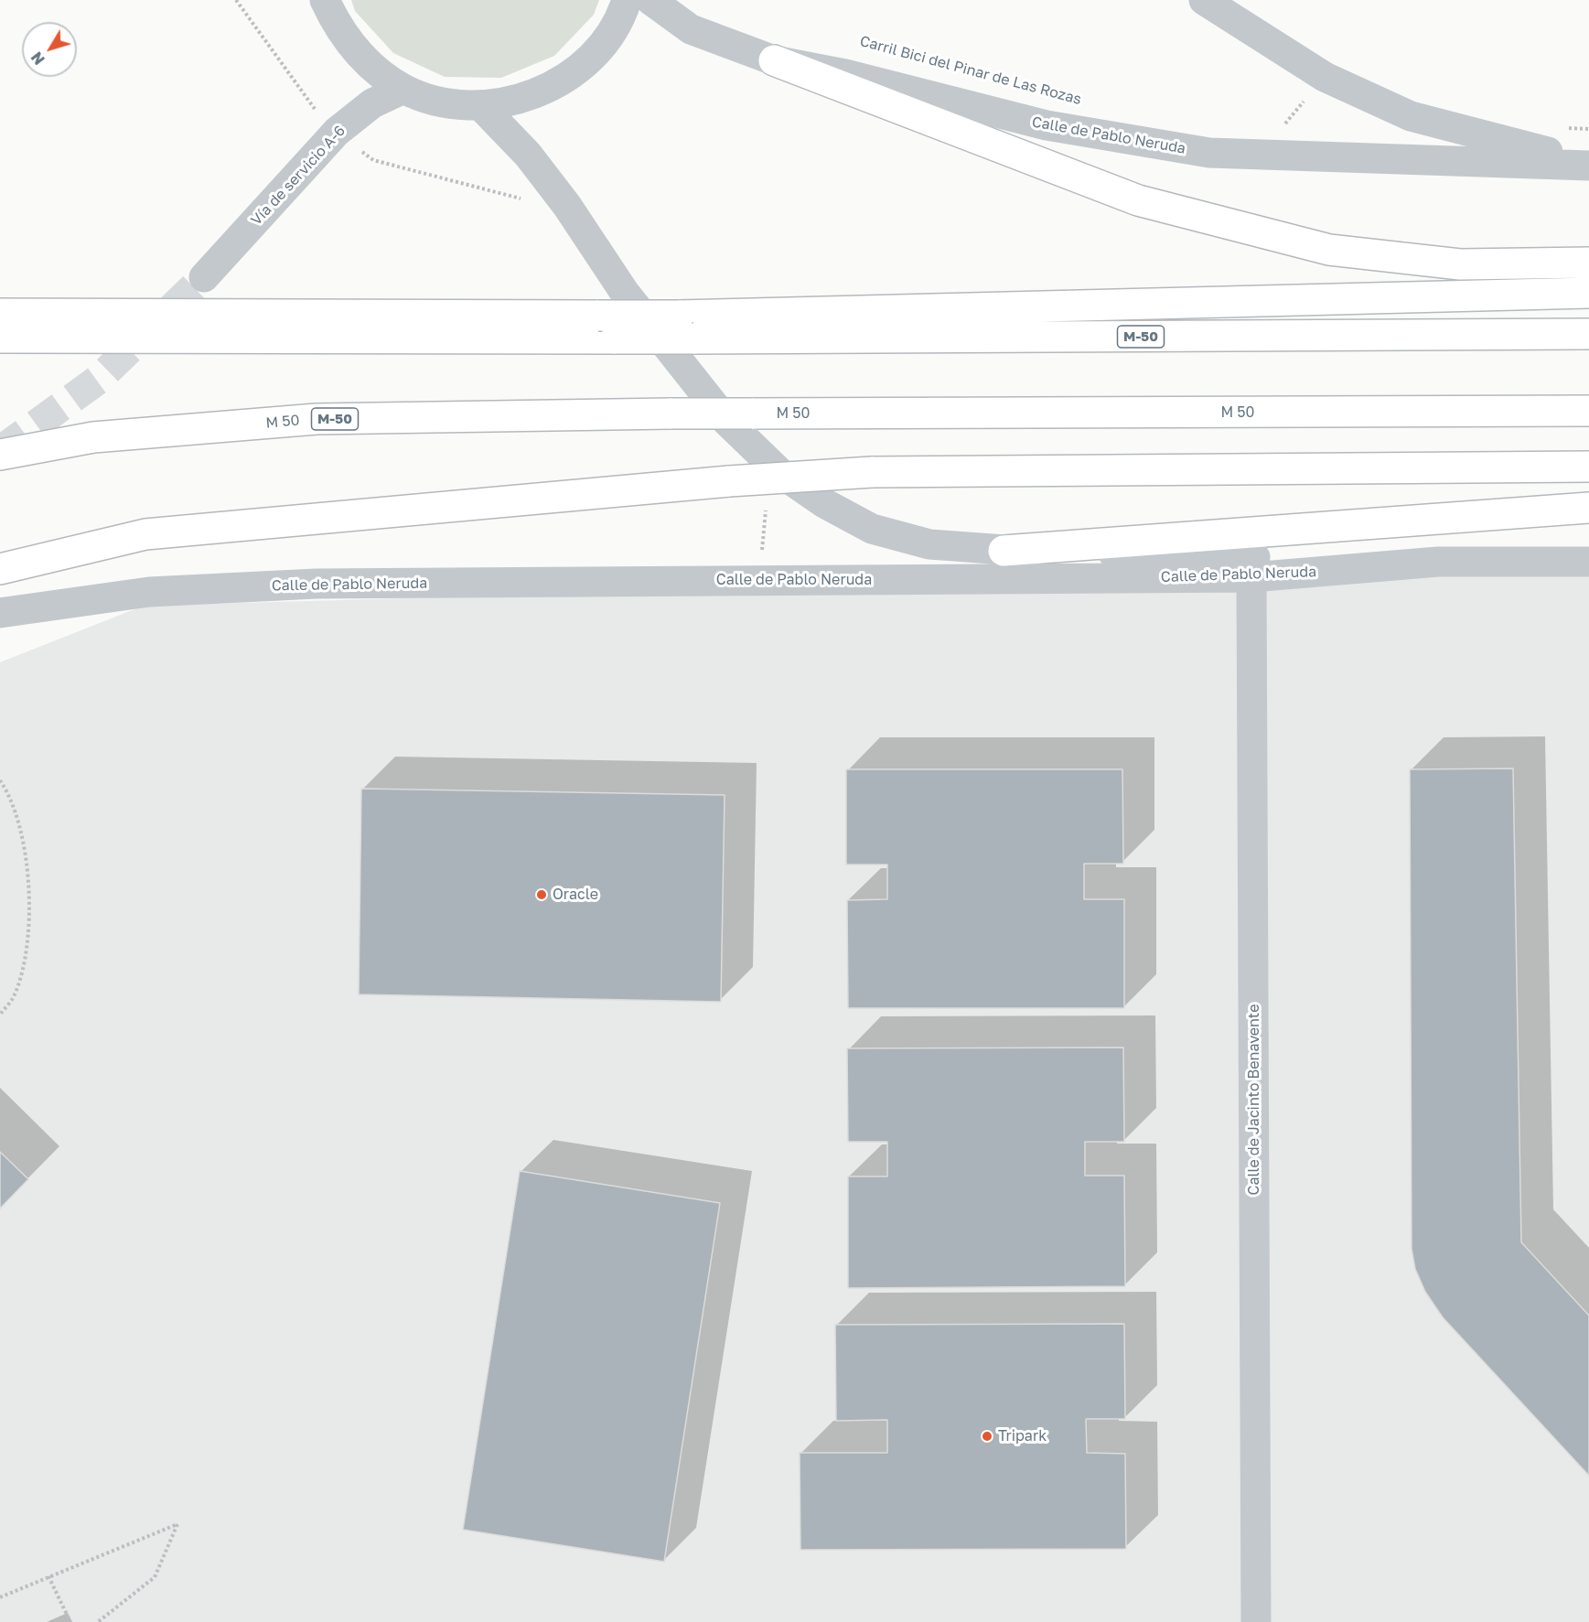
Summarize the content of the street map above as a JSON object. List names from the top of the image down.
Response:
{
  "streets": {
    "highway": ["M-50", "M 50"],
    "street": ["Calle de Pablo Neruda", "Vía de servicio A-6", "Calle de Jacinto Benavente"]
  },
  "crossings": [
    ["Calle de Pablo Neruda", "Calle de Jacinto Benavente"]
  ],
  "places": ["Oracle", "Tripark"],
  "north": "bottom left"
}
